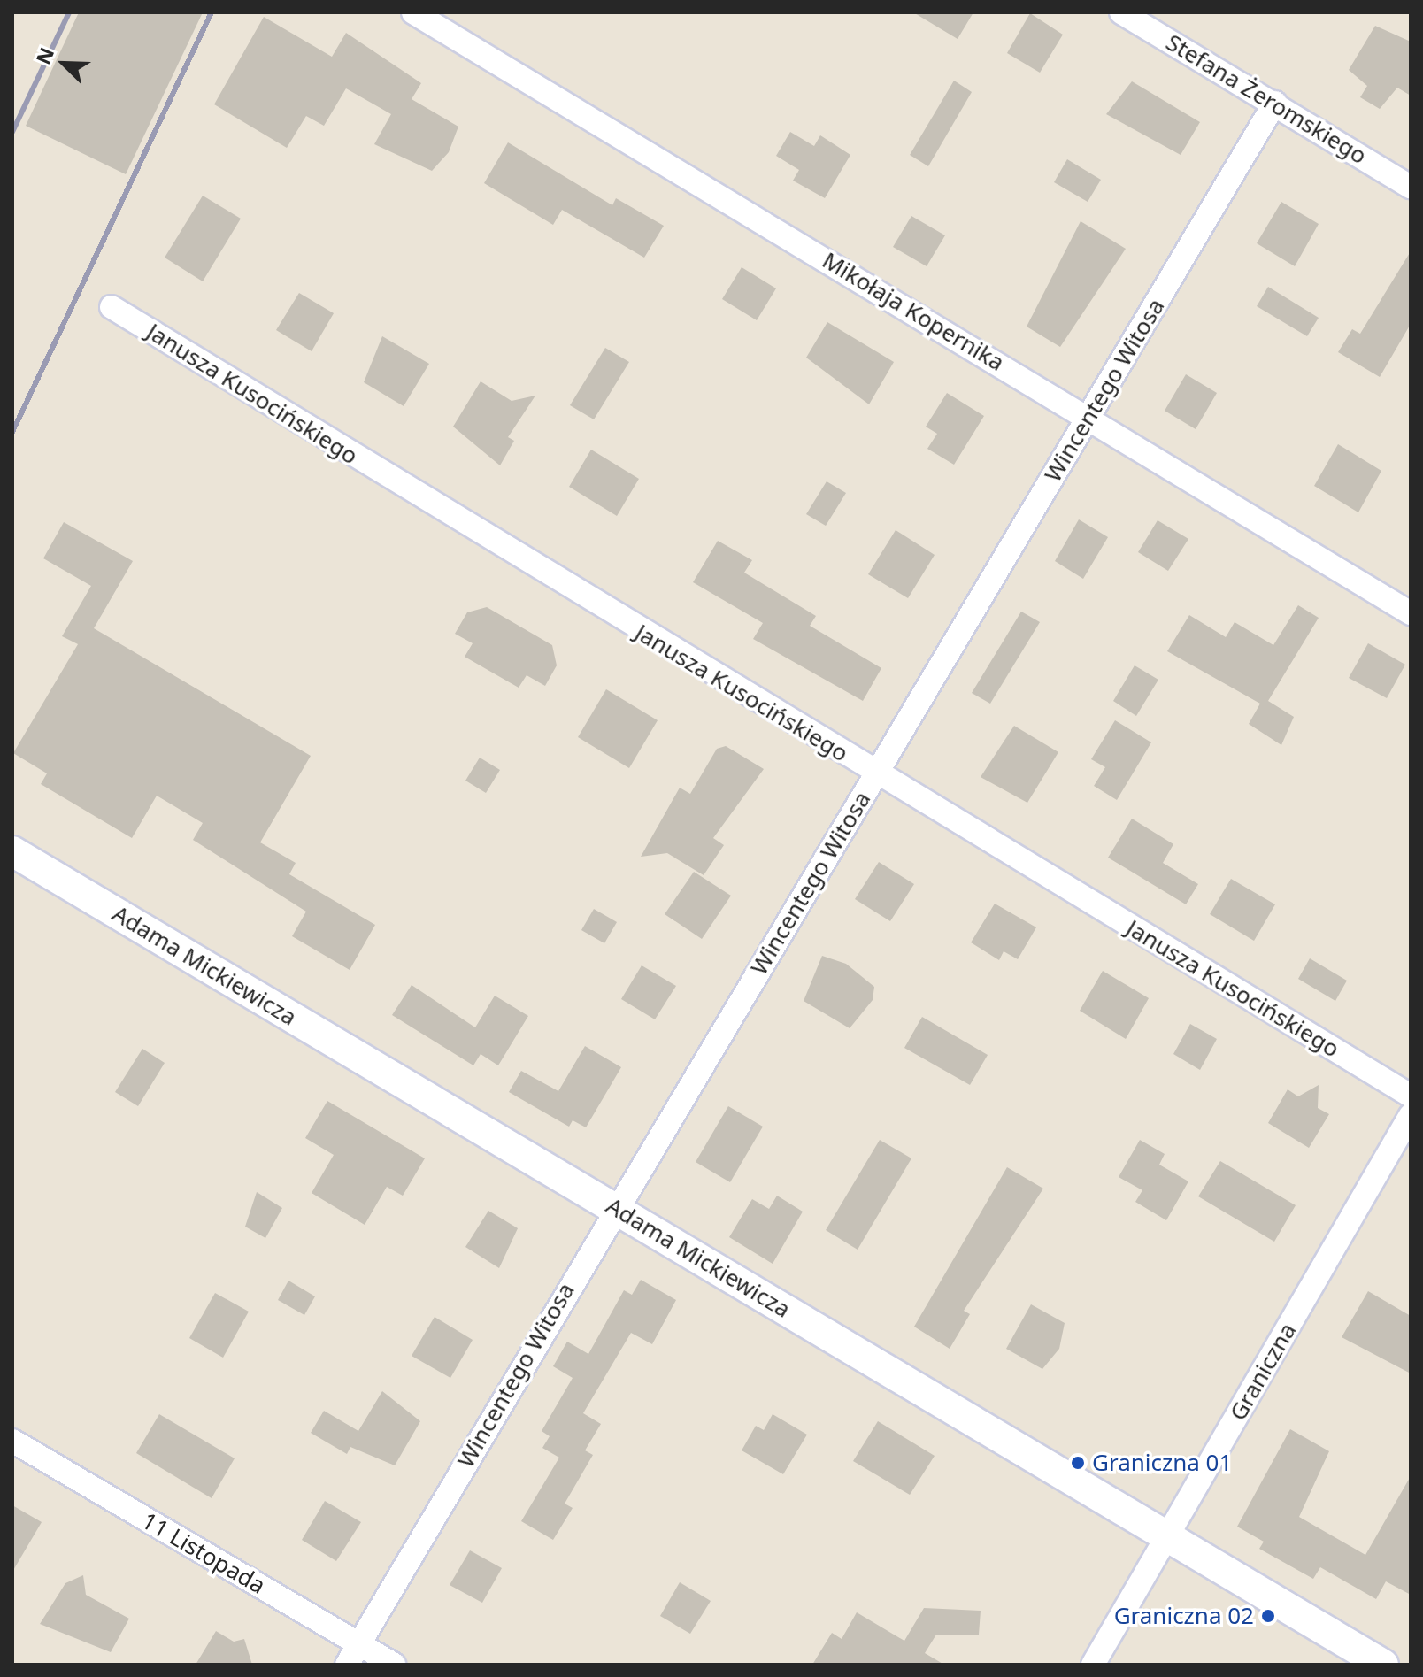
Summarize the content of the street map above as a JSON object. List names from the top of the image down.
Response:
{
  "streets": {
    "street": [
      "Stefana Żeromskiego",
      "Mikołaja Kopernika",
      "Wincentego Witosa",
      "Janusza Kusocińskiego",
      "Adama Mickiewicza",
      "Graniczna",
      "11 Listopada"
    ]
  },
  "crossings": [
    ["Stefana Żeromskiego", "Wincentego Witosa"],
    ["Mikołaja Kopernika", "Wincentego Witosa"],
    ["Wincentego Witosa", "Janusza Kusocińskiego"],
    ["Wincentego Witosa", "Adama Mickiewicza"],
    ["Wincentego Witosa", "11 Listopada"],
    ["Adama Mickiewicza", "Graniczna"]
  ],
  "places": ["Graniczna 01", "Graniczna 02"],
  "north": "top left"
}
